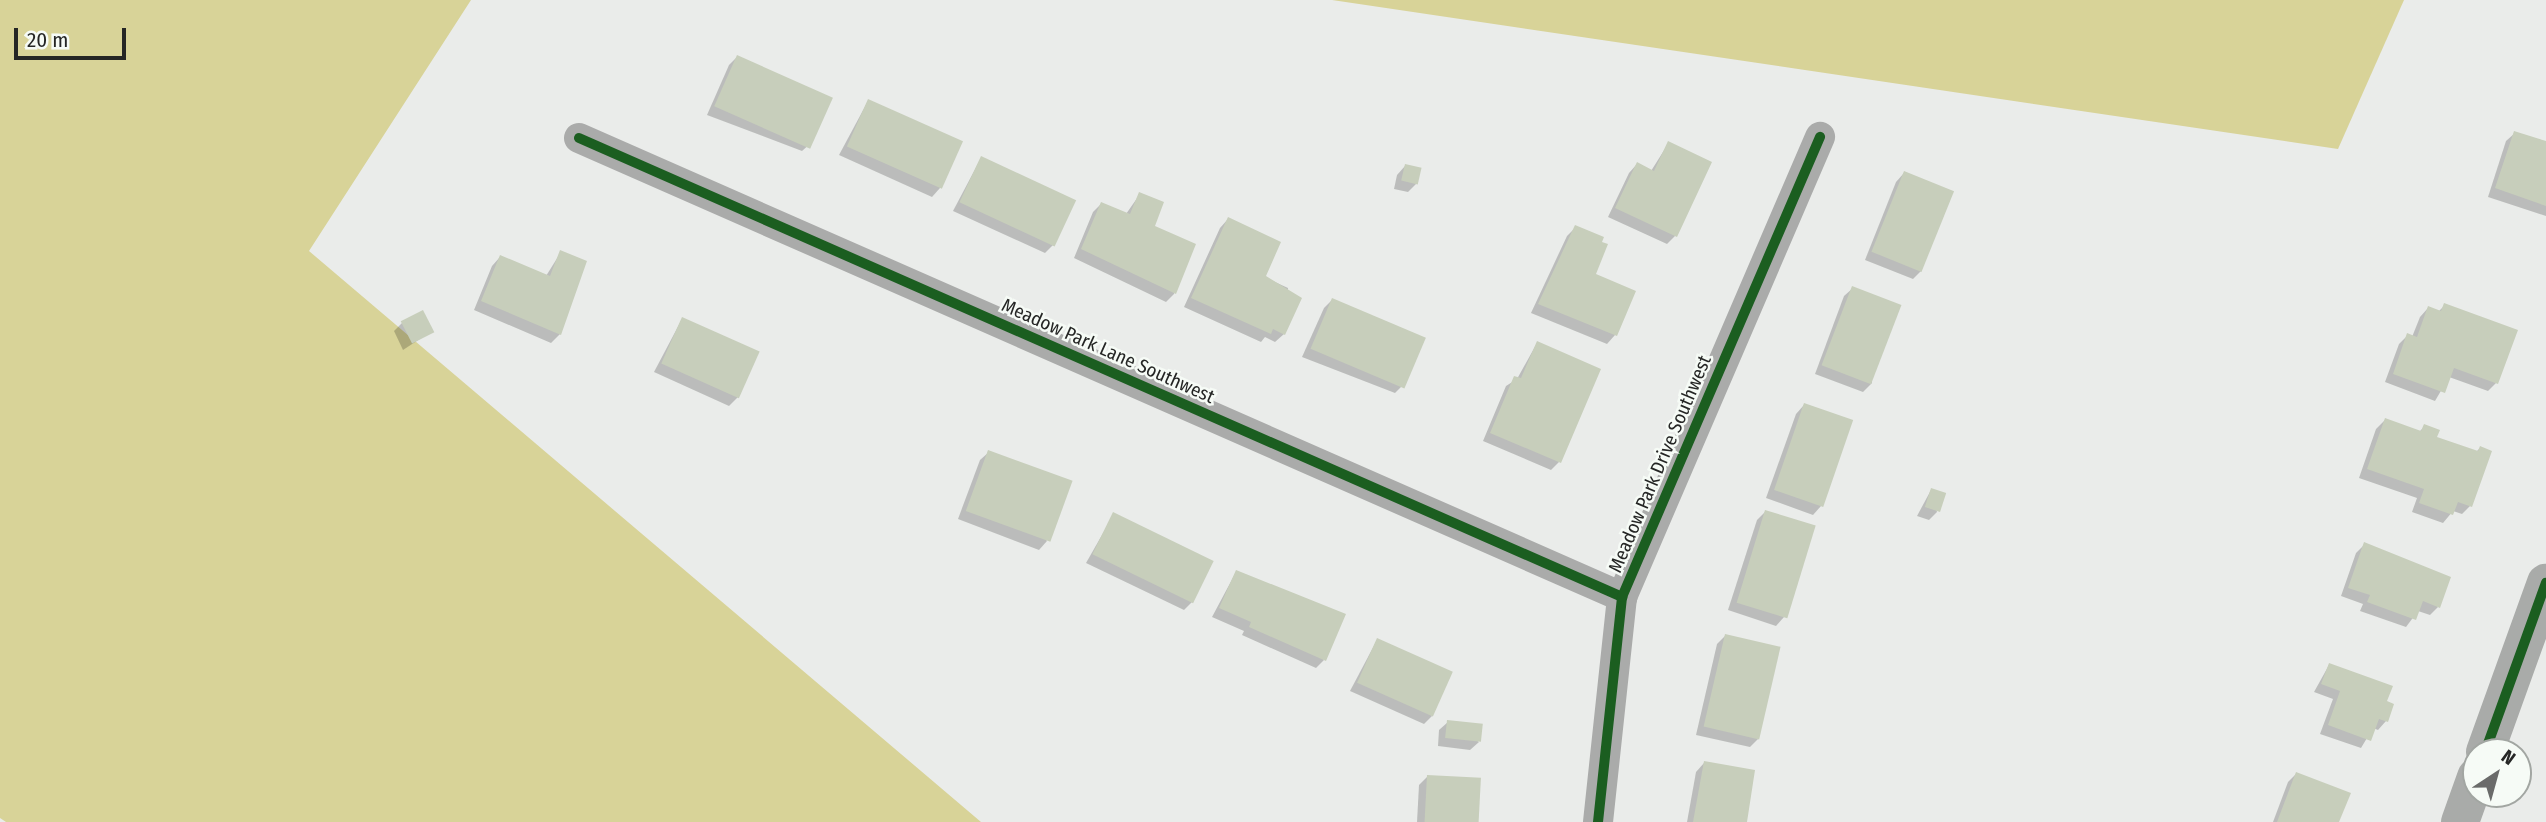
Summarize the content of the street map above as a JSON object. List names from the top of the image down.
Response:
{
  "streets": {
    "street": ["Meadow Park Lane Southwest", "Meadow Park Drive Southwest"]
  },
  "crossings": [
    ["Meadow Park Lane Southwest", "Meadow Park Drive Southwest"]
  ],
  "scale_bar": "20 m",
  "north": "top right"
}
